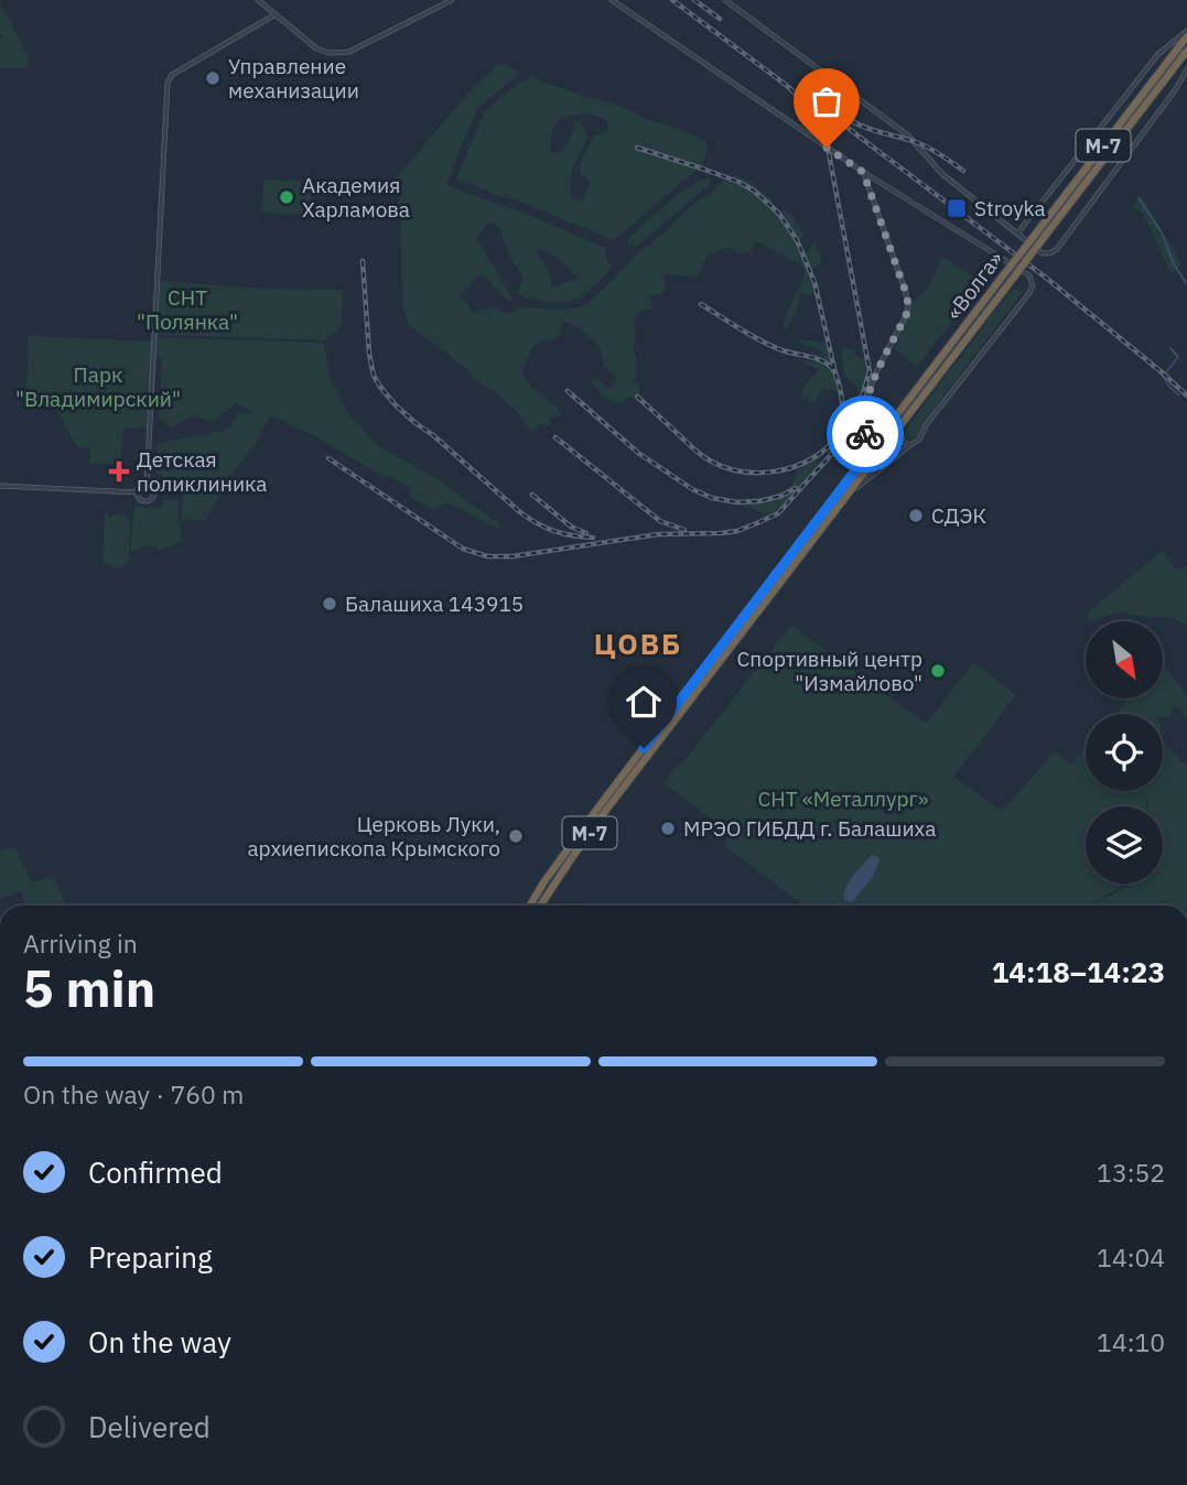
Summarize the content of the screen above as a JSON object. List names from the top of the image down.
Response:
{
  "streets": {
    "highway": ["М-7", "«Волга»"]
  },
  "crossings": [
    ["М-7", "«Волга»"]
  ],
  "districts": ["ЦОВБ"],
  "parks": ["СНТ \"Полянка\"", "Парк \"Владимирский\"", "СНТ «Металлург»"],
  "places": {
    "other": [
      "Управление механизации",
      "Академия Харламова",
      "СДЭК",
      "Балашиха 143915",
      "Спортивный центр \"Измайлово\"",
      "МРЭО ГИБДД г. Балашиха",
      "Церковь Луки, архиепископа Крымского"
    ],
    "transit": ["Stroyka"],
    "health": ["Детская поликлиника"]
  },
  "north": "bottom right",
  "page": {
    "heading": ["5 min", "Arriving in", "14:18–14:23"],
    "bar": "On the way · 760 m",
    "list": [
      ["Confirmed", "13:52"],
      ["Preparing", "14:04"],
      ["On the way", "14:10"],
      "Delivered"
    ]
  }
}
